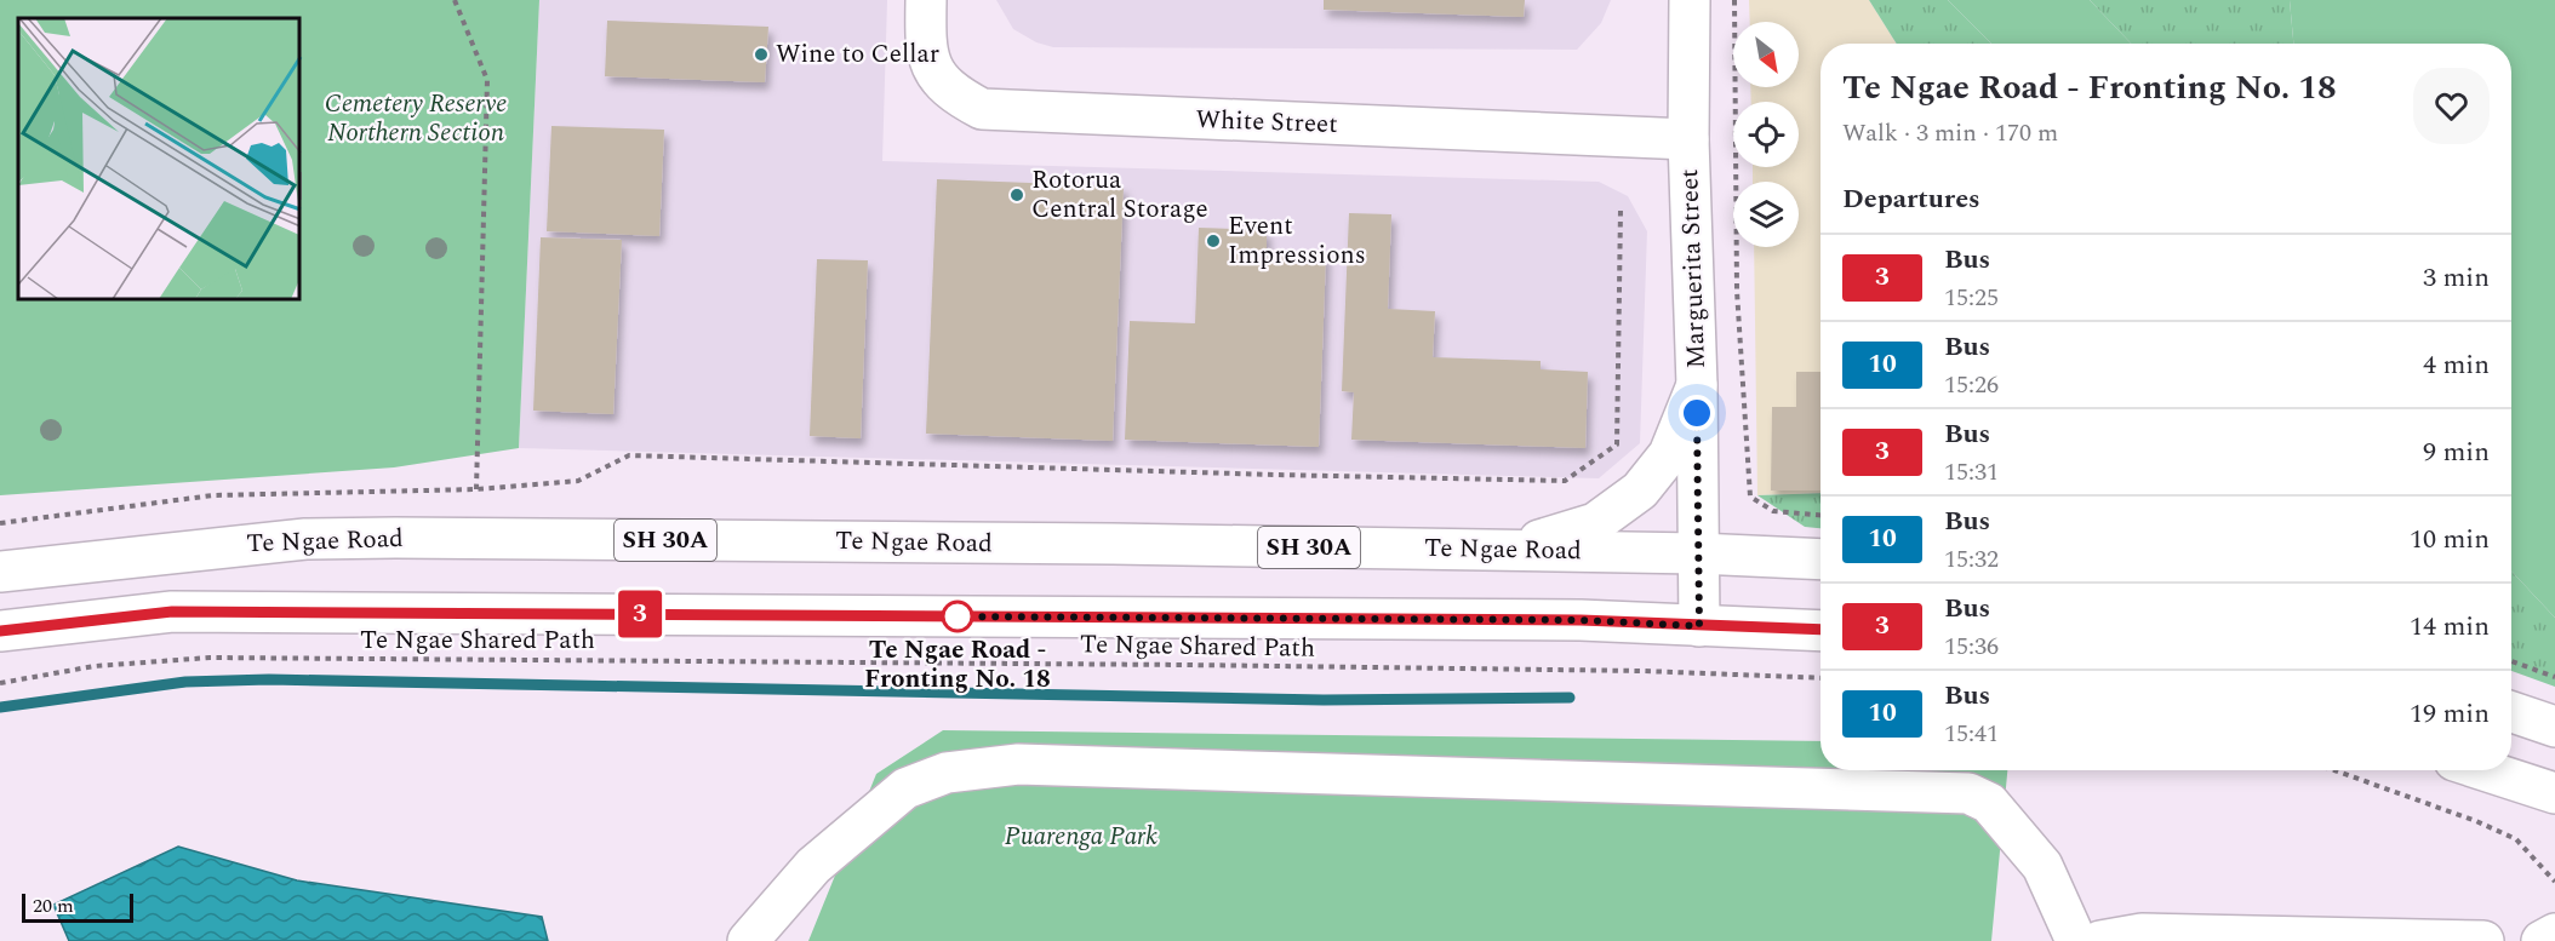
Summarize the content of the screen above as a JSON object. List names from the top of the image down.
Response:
{
  "streets": {
    "main road": [
      "White Street",
      "Marguerita Street",
      "SH 30A",
      "Te Ngae Road"
    ],
    "path": ["Te Ngae Shared Path"]
  },
  "crossings": [
    ["White Street", "Marguerita Street"],
    ["Marguerita Street", "Te Ngae Road"]
  ],
  "parks": ["Cemetery Reserve Northern Section", "Puarenga Park"],
  "places": [
    "Wine to Cellar",
    "Rotorua Central Storage",
    "Event Impressions",
    "Te Ngae Road - Fronting No. 18"
  ],
  "lines": ["bus line 3"],
  "scale_bar": "20 m",
  "north": "bottom right",
  "page": {
    "on_map": "3",
    "heading": [
      ["Te Ngae Road - Fronting No. 18", "Walk · 3 min · 170 m"],
      "Departures"
    ],
    "list": [
      {
        "mark": "3",
        "name": "Bus",
        "note": "15:25",
        "value": "3 min"
      },
      {
        "mark": "10",
        "name": "Bus",
        "note": "15:26",
        "value": "4 min"
      },
      {
        "mark": "3",
        "name": "Bus",
        "note": "15:31",
        "value": "9 min"
      },
      {
        "mark": "10",
        "name": "Bus",
        "note": "15:32",
        "value": "10 min"
      },
      {
        "mark": "3",
        "name": "Bus",
        "note": "15:36",
        "value": "14 min"
      },
      {
        "mark": "10",
        "name": "Bus",
        "note": "15:41",
        "value": "19 min"
      }
    ],
    "scale": "20 m"
  }
}
